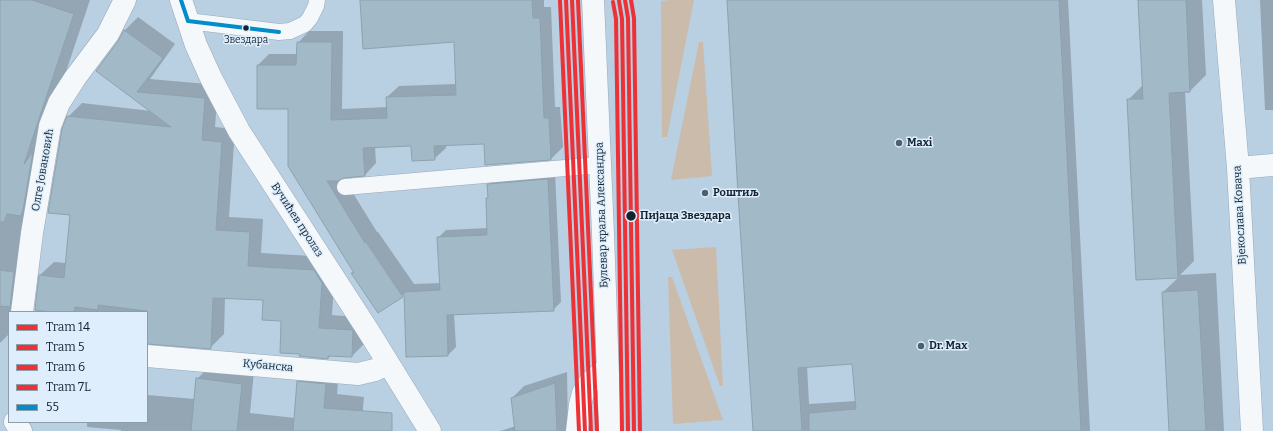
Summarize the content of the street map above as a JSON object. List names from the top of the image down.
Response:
{
  "streets": {
    "street": [
      "Олге Јовановић",
      "Булевар краља Александра",
      "Вјекослава Ковача",
      "Вучићев пролаз",
      "Кубанска"
    ]
  },
  "crossings": [
    ["Вучићев пролаз", "Кубанска"]
  ],
  "places": [
    "Звездара",
    "Maxi",
    "Роштиљ",
    "Пијаца Звездара",
    "Dr. Max"
  ],
  "lines": [
    "tram line 14",
    "tram line 5",
    "tram line 6",
    "transit line 55",
    "tram line 7L"
  ],
  "legend": [
    "Tram 14",
    "Tram 5",
    "Tram 6",
    "Tram 7L",
    "55"
  ]
}
